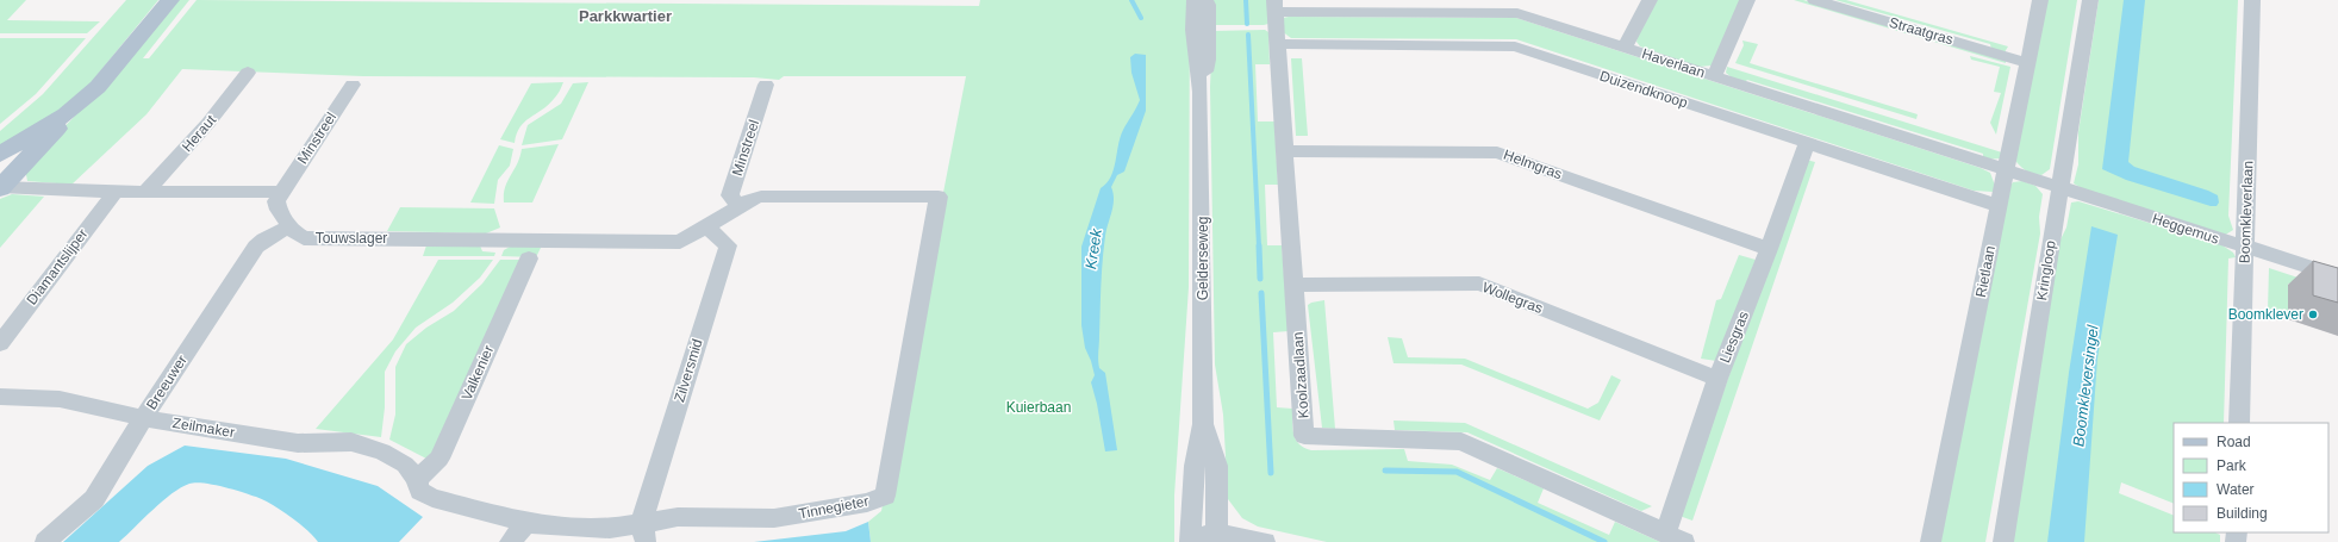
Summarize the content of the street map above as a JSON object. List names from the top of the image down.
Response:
{
  "streets": {
    "street": [
      "Straatgras",
      "Haverlaan",
      "Duizendknoop",
      "Heraut",
      "Minstreel",
      "Helmgras",
      "Boomkleverlaan",
      "Heggemus",
      "Touwslager",
      "Gelderseweg",
      "Diamantslijper",
      "Kringloop",
      "Rietlaan",
      "Wollegras",
      "Liesgras",
      "Zilversmid",
      "Valkenier",
      "Koolzaadlaan",
      "Breeuwer",
      "Zeilmaker",
      "Tinnegieter"
    ]
  },
  "crossings": [
    ["Straatgras", "Rietlaan"],
    ["Haverlaan", "Heggemus"],
    ["Haverlaan", "Kringloop"],
    ["Haverlaan", "Rietlaan"],
    ["Haverlaan", "Koolzaadlaan"],
    ["Duizendknoop", "Rietlaan"],
    ["Duizendknoop", "Liesgras"],
    ["Duizendknoop", "Koolzaadlaan"],
    ["Minstreel", "Touwslager"],
    ["Minstreel", "Tinnegieter"],
    ["Helmgras", "Liesgras"],
    ["Helmgras", "Koolzaadlaan"],
    ["Boomkleverlaan", "Heggemus"],
    ["Heggemus", "Kringloop"],
    ["Touwslager", "Zilversmid"],
    ["Touwslager", "Breeuwer"],
    ["Touwslager", "Tinnegieter"],
    ["Wollegras", "Liesgras"],
    ["Wollegras", "Koolzaadlaan"],
    ["Liesgras", "Koolzaadlaan"],
    ["Zilversmid", "Tinnegieter"],
    ["Valkenier", "Tinnegieter"],
    ["Breeuwer", "Zeilmaker"],
    ["Zeilmaker", "Tinnegieter"]
  ],
  "districts": ["Parkkwartier"],
  "water": ["Kreek", "Boomkleversingel"],
  "parks": ["Kuierbaan"],
  "places": ["Boomklever"],
  "legend": [
    "Road",
    "Park",
    "Water",
    "Building"
  ]
}
